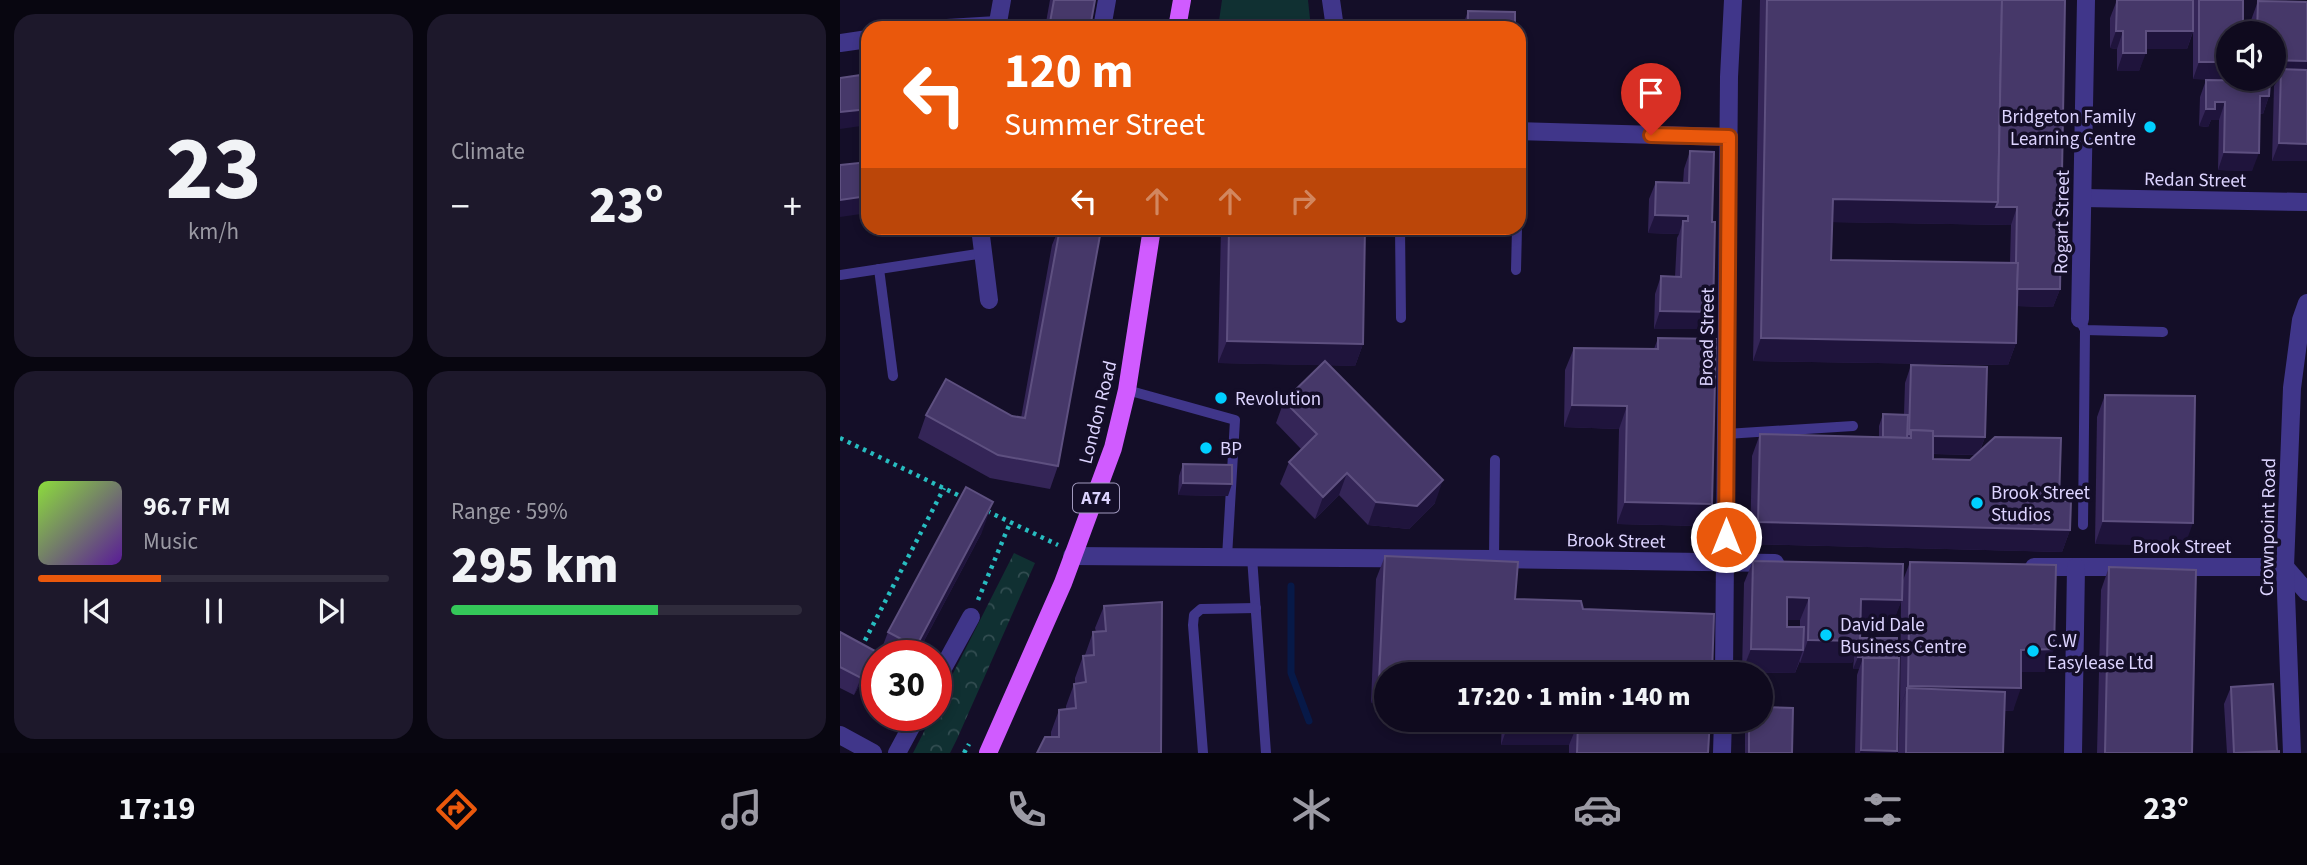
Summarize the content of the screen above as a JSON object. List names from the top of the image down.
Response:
{
  "streets": {
    "main road": ["London Road", "A74"],
    "street": [
      "Redan Street",
      "Rogart Street",
      "Broad Street",
      "Crownpoint Road",
      "Brook Street"
    ]
  },
  "crossings": [
    ["Redan Street", "Rogart Street"],
    ["Broad Street", "Brook Street"],
    ["London Road", "Brook Street"],
    ["Crownpoint Road", "Brook Street"]
  ],
  "places": [
    "Bridgeton Family Learning Centre",
    "Revolution",
    "BP",
    "Brook Street Studios",
    "David Dale Business Centre",
    "C.W Easylease Ltd"
  ],
  "page": {
    "tile": [
      ["23", "km/h"],
      "Climate",
      ["Range · 59%", "295 km"]
    ],
    "turn": ["120 m", "Summer Street"],
    "heat": ["−", "23°", "+"],
    "song": ["96.7 FM", "Music"],
    "limit": "30",
    "trip": "17:20 · 1 min · 140 m",
    "tabs": ["17:19", "23°"]
  }
}
